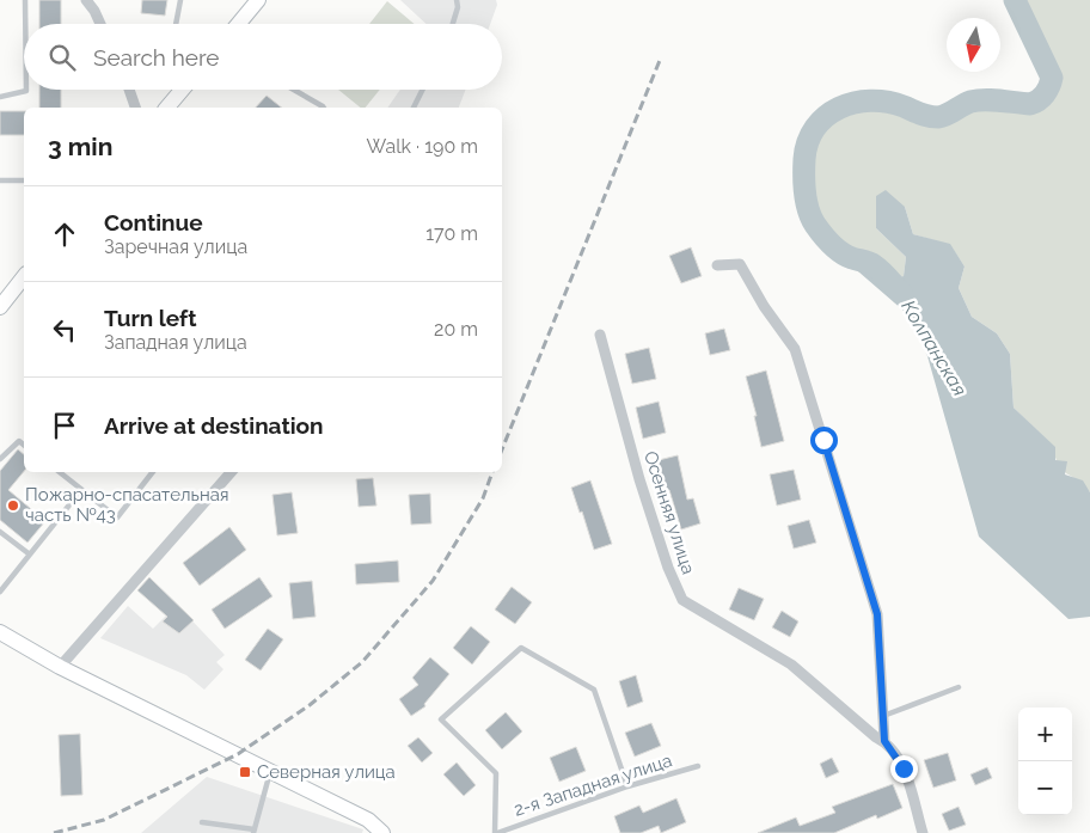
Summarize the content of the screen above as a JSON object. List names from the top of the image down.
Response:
{
  "streets": {
    "street": ["Осенняя улица"],
    "lane": ["2-я Западная улица"]
  },
  "water": ["Колпанская"],
  "places": {
    "other": ["Пожарно-спасательная часть №43"],
    "transit": ["Северная улица"]
  },
  "north": "bottom",
  "page": {
    "search": "Search here",
    "heading": ["3 min", "Walk · 190 m"],
    "list": [
      ["Continue", "Заречная улица", "170 m"],
      ["Turn left", "Западная улица", "20 m"],
      "Arrive at destination"
    ],
    "map_buttons": ["+", "−"]
  }
}
